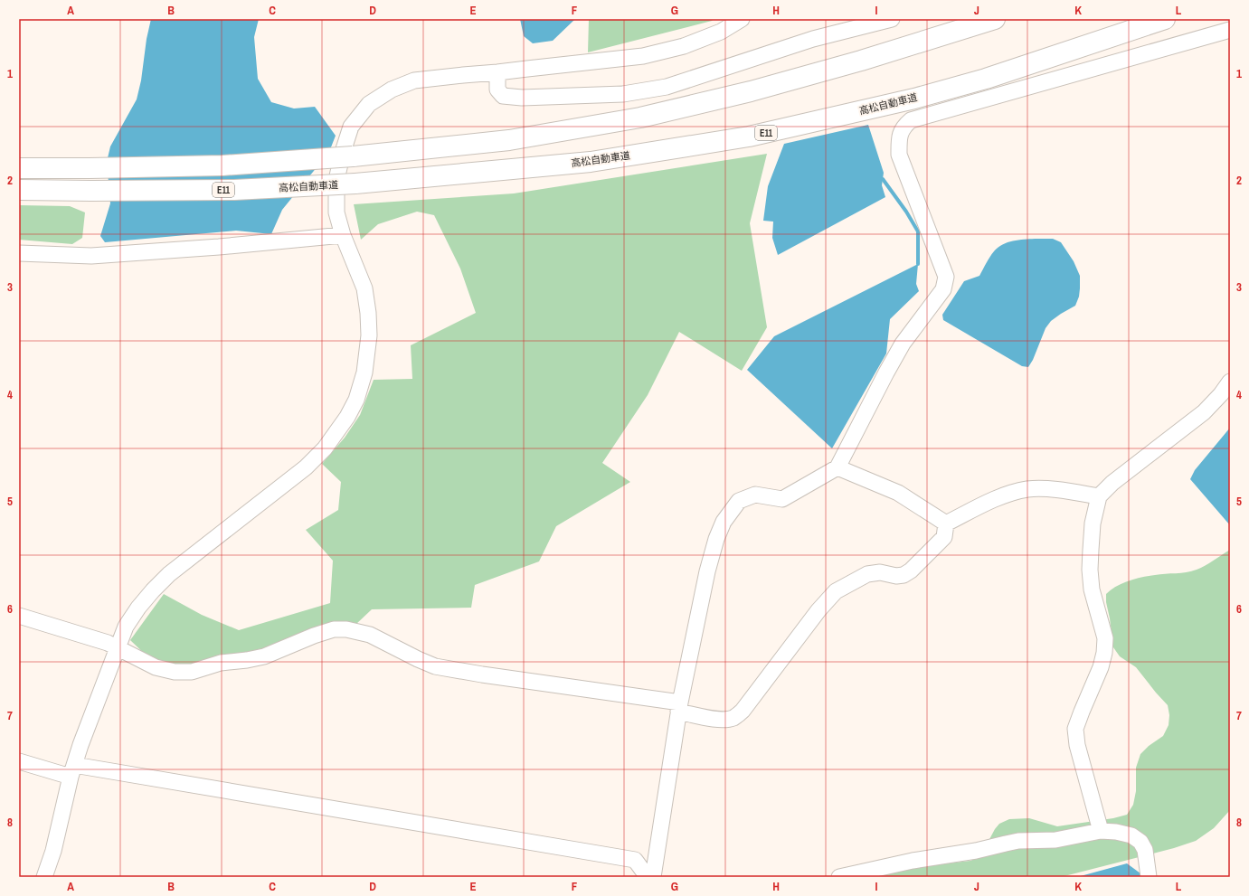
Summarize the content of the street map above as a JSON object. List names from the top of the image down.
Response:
{
  "streets": {
    "highway": ["高松自動車道", "E11"]
  },
  "grid": {
    "columns": [
      "A",
      "B",
      "C",
      "D",
      "E",
      "F",
      "G",
      "H",
      "I",
      "J",
      "K",
      "L"
    ],
    "rows": [
      "1",
      "2",
      "3",
      "4",
      "5",
      "6",
      "7",
      "8"
    ]
  }
}
